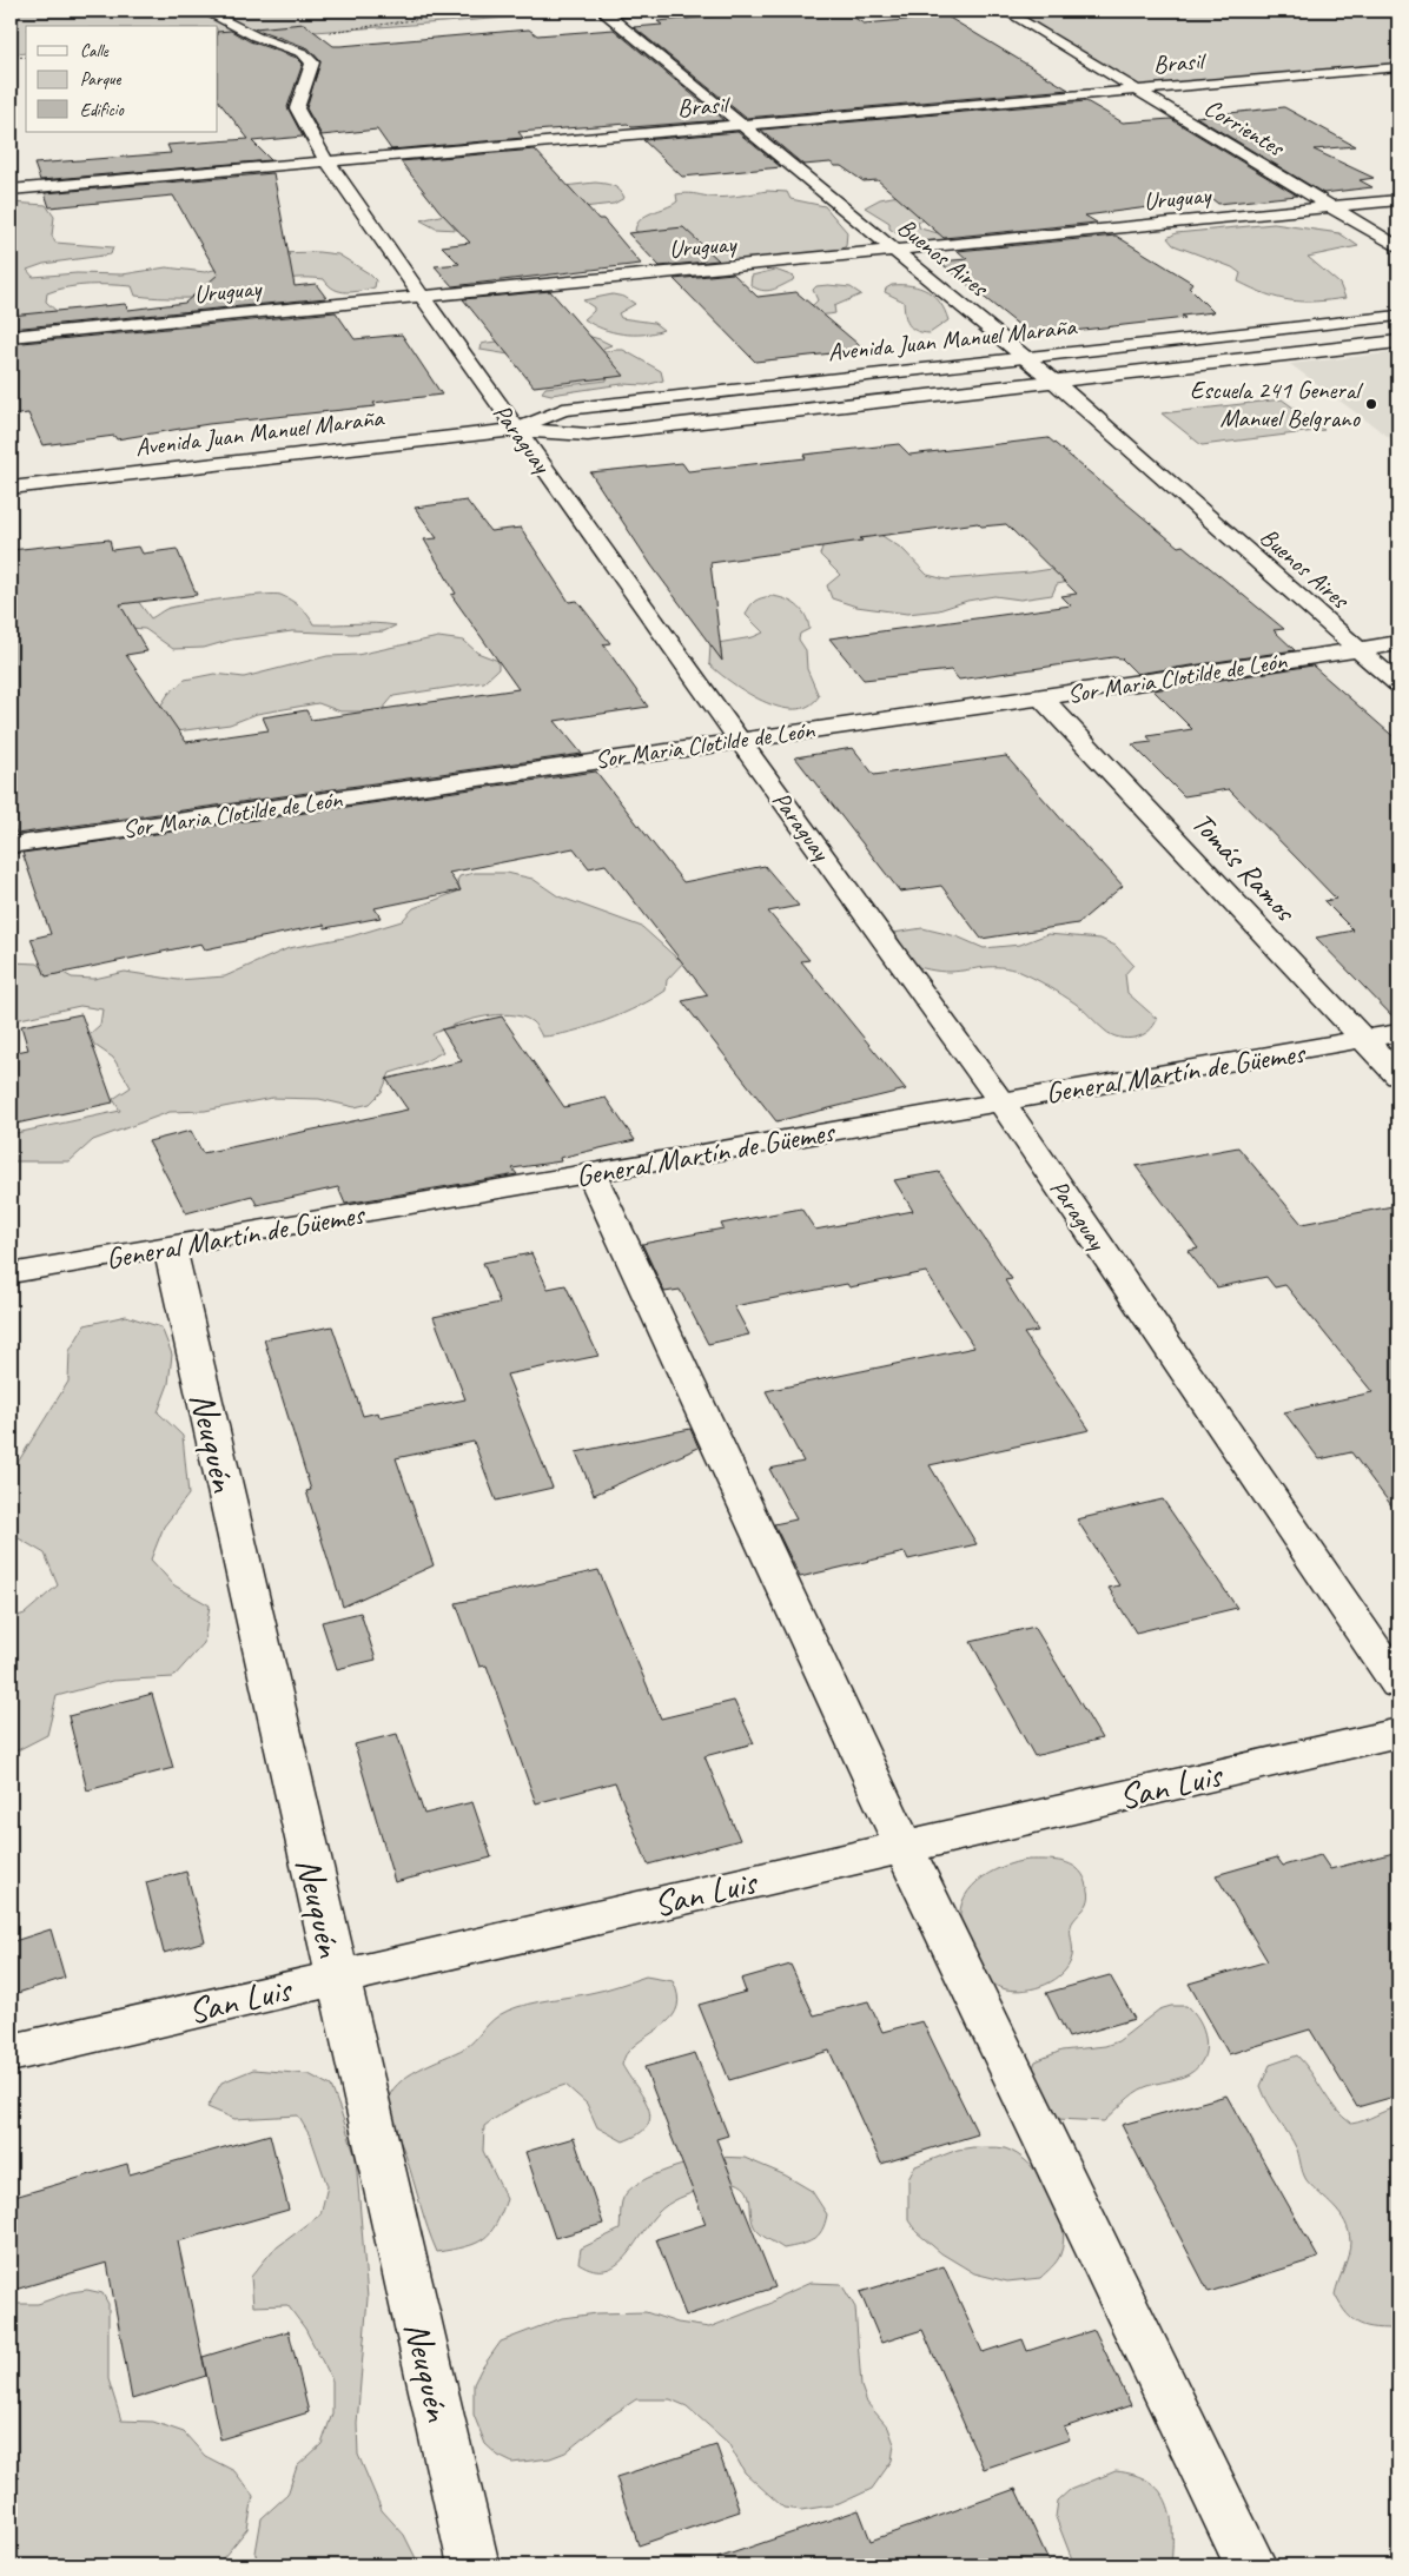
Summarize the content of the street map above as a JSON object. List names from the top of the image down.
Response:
{
  "streets": {
    "street": [
      "Brasil",
      "Corrientes",
      "Uruguay",
      "Buenos Aires",
      "Avenida Juan Manuel Maraña",
      "Paraguay",
      "Sor Maria Clotilde de León",
      "Tomás Ramos",
      "General Martín de Güemes",
      "Neuquén",
      "San Luis"
    ]
  },
  "crossings": [
    ["Brasil", "Corrientes"],
    ["Brasil", "Buenos Aires"],
    ["Brasil", "Paraguay"],
    ["Corrientes", "Uruguay"],
    ["Uruguay", "Buenos Aires"],
    ["Uruguay", "Paraguay"],
    ["Buenos Aires", "Avenida Juan Manuel Maraña"],
    ["Buenos Aires", "Sor Maria Clotilde de León"],
    ["Avenida Juan Manuel Maraña", "Paraguay"],
    ["Paraguay", "Sor Maria Clotilde de León"],
    ["Paraguay", "General Martín de Güemes"],
    ["Sor Maria Clotilde de León", "Tomás Ramos"],
    ["Tomás Ramos", "General Martín de Güemes"],
    ["General Martín de Güemes", "Neuquén"],
    ["Neuquén", "San Luis"]
  ],
  "places": ["Escuela 241 General Manuel Belgrano"],
  "legend": ["Calle", "Parque", "Edificio"]
}
